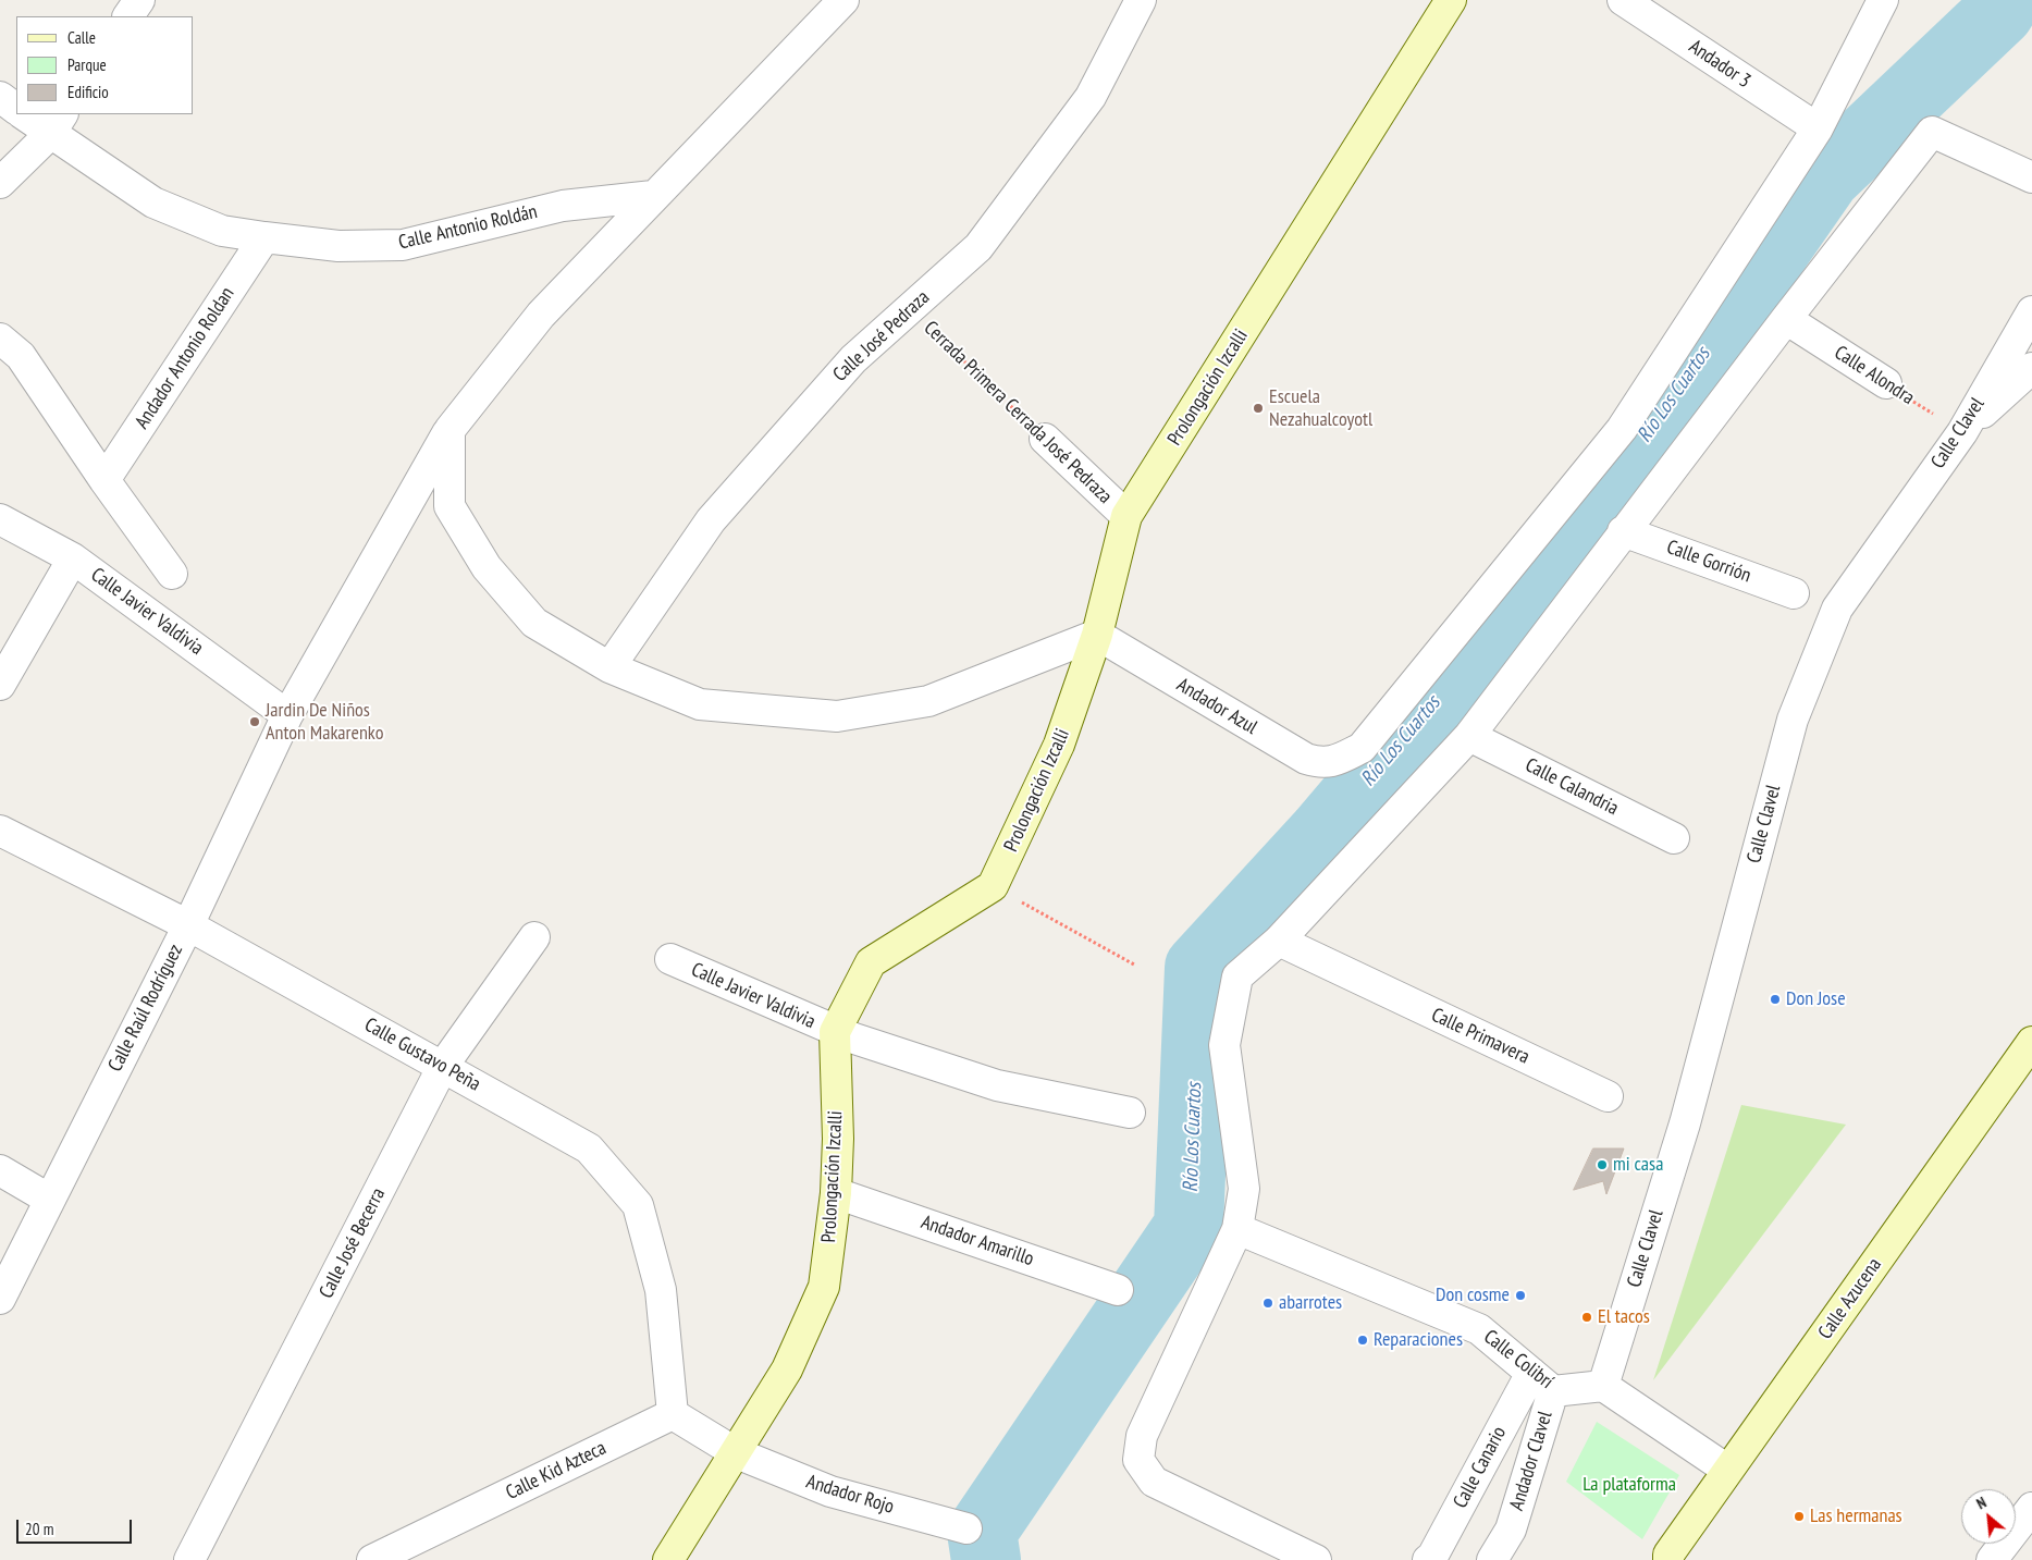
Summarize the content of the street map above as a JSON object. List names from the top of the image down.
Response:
{
  "streets": {
    "street": [
      "Andador 3",
      "Calle Antonio Roldán",
      "Calle José Pedraza",
      "Andador Antonio Roldan",
      "Calle Alondra",
      "Prolongación Izcalli",
      "Cerrada Primera Cerrada José Pedraza",
      "Calle Clavel",
      "Calle Gorrión",
      "Calle Javier Valdivia",
      "Andador Azul",
      "Calle Calandria",
      "Calle Raúl Rodríguez",
      "Calle Primavera",
      "Calle Gustavo Peña",
      "Andador Amarillo",
      "Calle José Becerra",
      "Calle Azucena",
      "Calle Colibrí",
      "Andador Clavel",
      "Calle Canario",
      "Calle Kid Azteca",
      "Andador Rojo"
    ]
  },
  "crossings": [
    ["Andador 3", "Andador Azul"],
    ["Calle Antonio Roldán", "Andador Antonio Roldan"],
    ["Calle José Pedraza", "Cerrada Primera Cerrada José Pedraza"],
    ["Calle Alondra", "Calle Clavel"],
    ["Prolongación Izcalli", "Cerrada Primera Cerrada José Pedraza"],
    ["Prolongación Izcalli", "Calle Javier Valdivia"],
    ["Prolongación Izcalli", "Andador Azul"],
    ["Prolongación Izcalli", "Andador Amarillo"],
    ["Prolongación Izcalli", "Andador Rojo"],
    ["Calle Clavel", "Calle Colibrí"],
    ["Calle Javier Valdivia", "Calle Raúl Rodríguez"],
    ["Calle Raúl Rodríguez", "Calle Gustavo Peña"],
    ["Calle Gustavo Peña", "Calle José Becerra"],
    ["Calle Gustavo Peña", "Calle Kid Azteca"],
    ["Calle Colibrí", "Andador Clavel"],
    ["Calle Colibrí", "Calle Canario"]
  ],
  "water": ["Río Los Cuartos"],
  "parks": ["La plataforma"],
  "places": [
    "Escuela Nezahualcoyotl",
    "Jardin De Niños Anton Makarenko",
    "Don Jose",
    "mi casa",
    "Don cosme",
    "abarrotes",
    "El tacos",
    "Reparaciones",
    "Las hermanas"
  ],
  "legend": ["Calle", "Parque", "Edificio"],
  "scale_bar": "20 m",
  "north": "top left"
}
